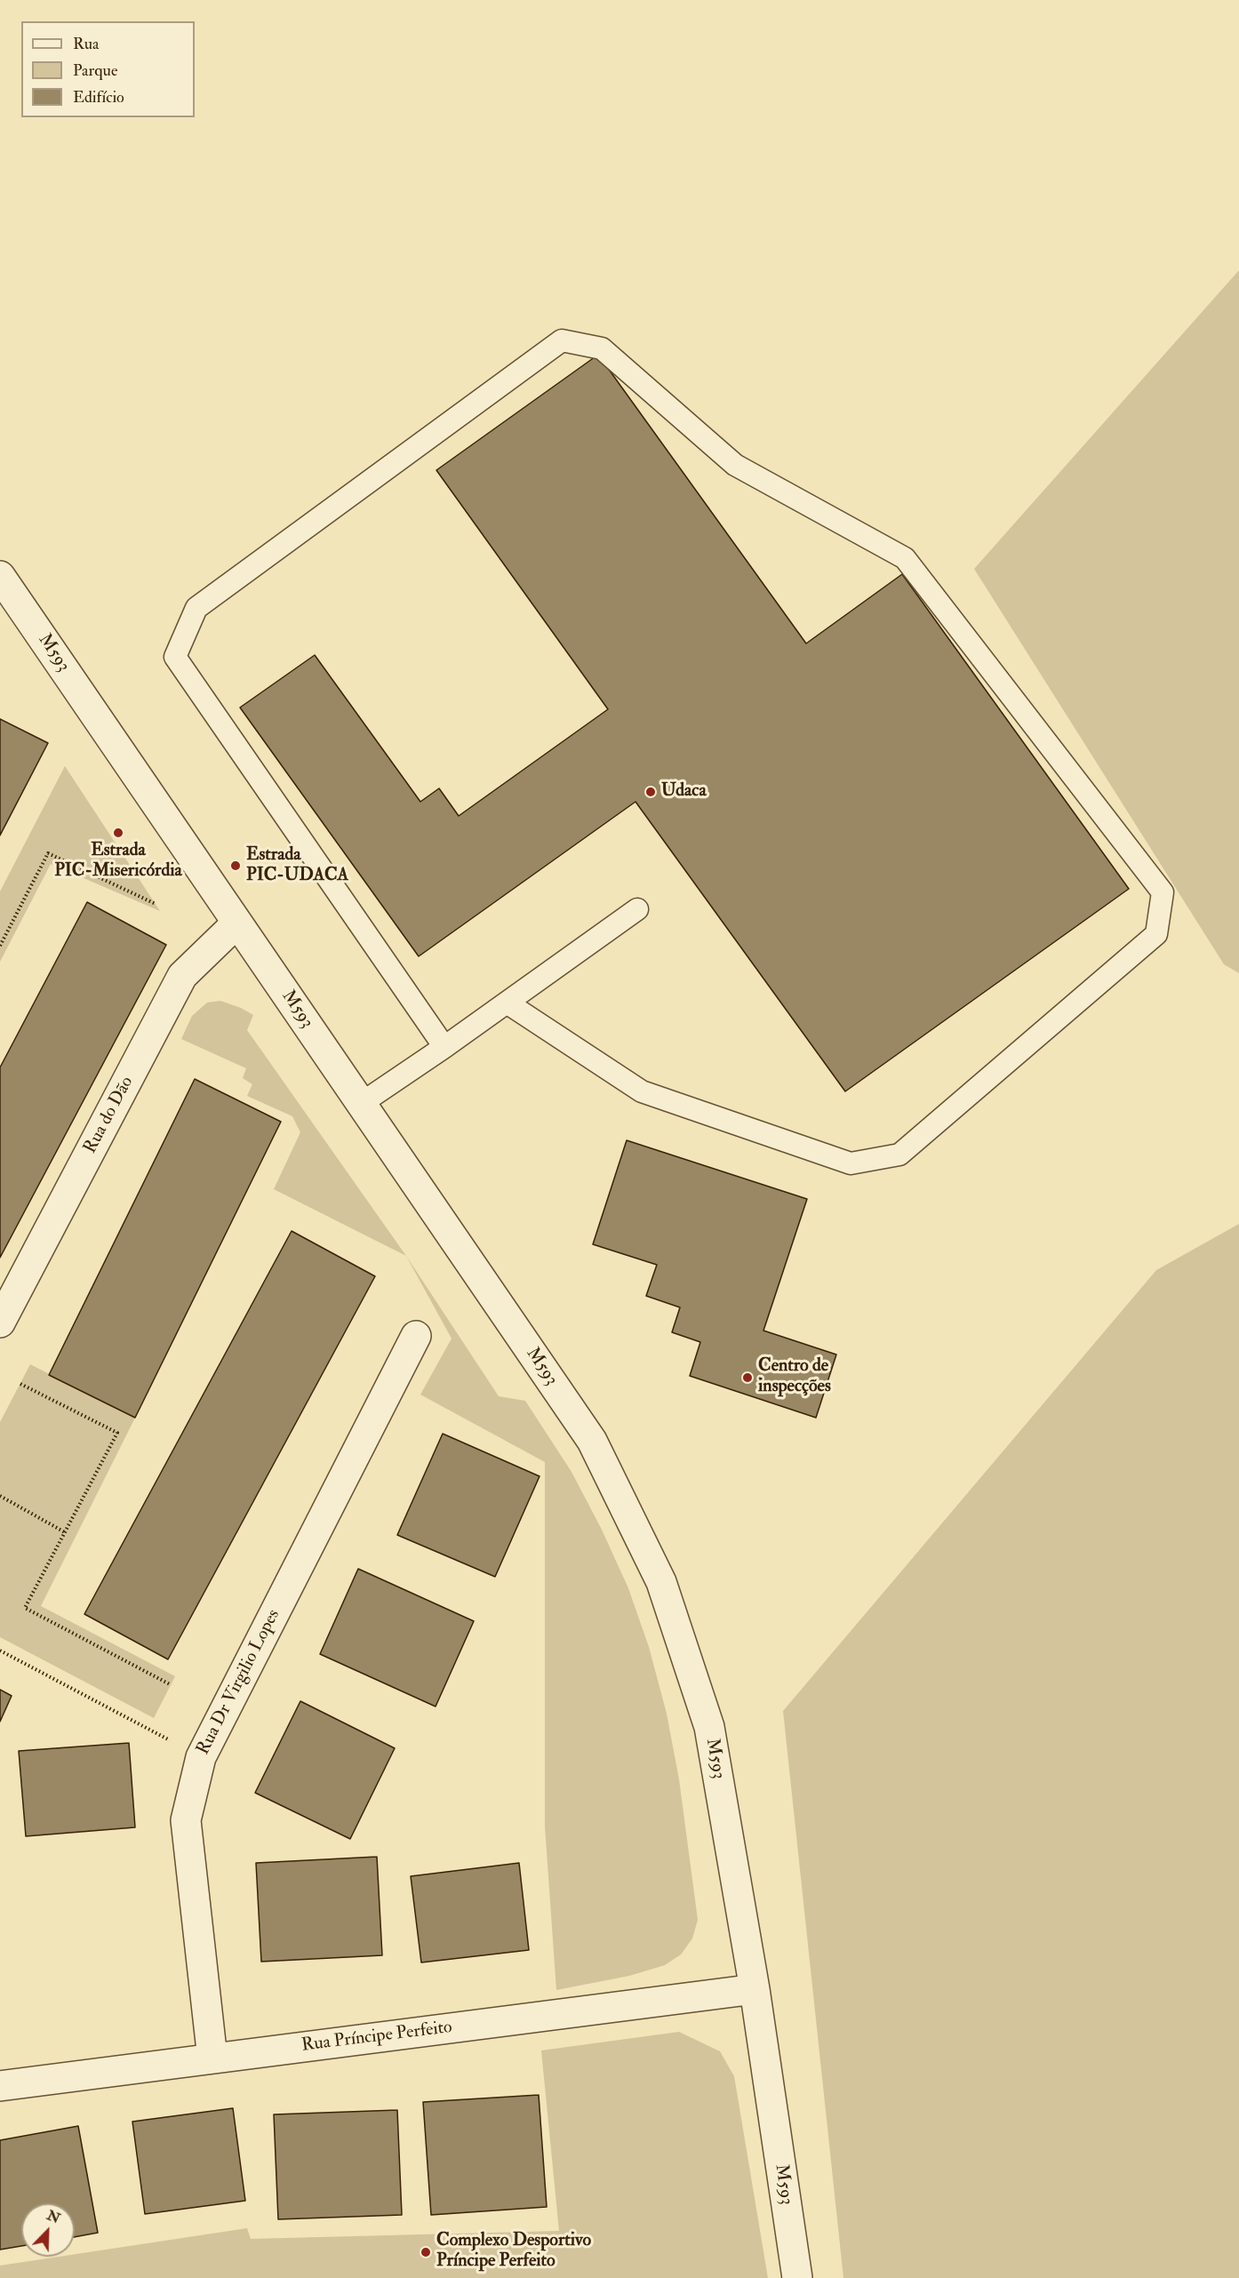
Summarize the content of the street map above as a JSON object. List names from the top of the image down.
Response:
{
  "streets": {
    "street": [
      "M593",
      "Rua do Dão",
      "Rua Dr Virgilio Lopes",
      "Rua Príncipe Perfeito"
    ]
  },
  "crossings": [
    ["M593", "Rua do Dão"],
    ["M593", "Rua Príncipe Perfeito"],
    ["Rua Dr Virgilio Lopes", "Rua Príncipe Perfeito"]
  ],
  "places": [
    "Udaca",
    "Estrada PIC-Misericórdia",
    "Estrada PIC-UDACA",
    "Centro de inspecções",
    "Complexo Desportivo Príncipe Perfeito"
  ],
  "legend": ["Rua", "Parque", "Edifício"],
  "north": "top right"
}
